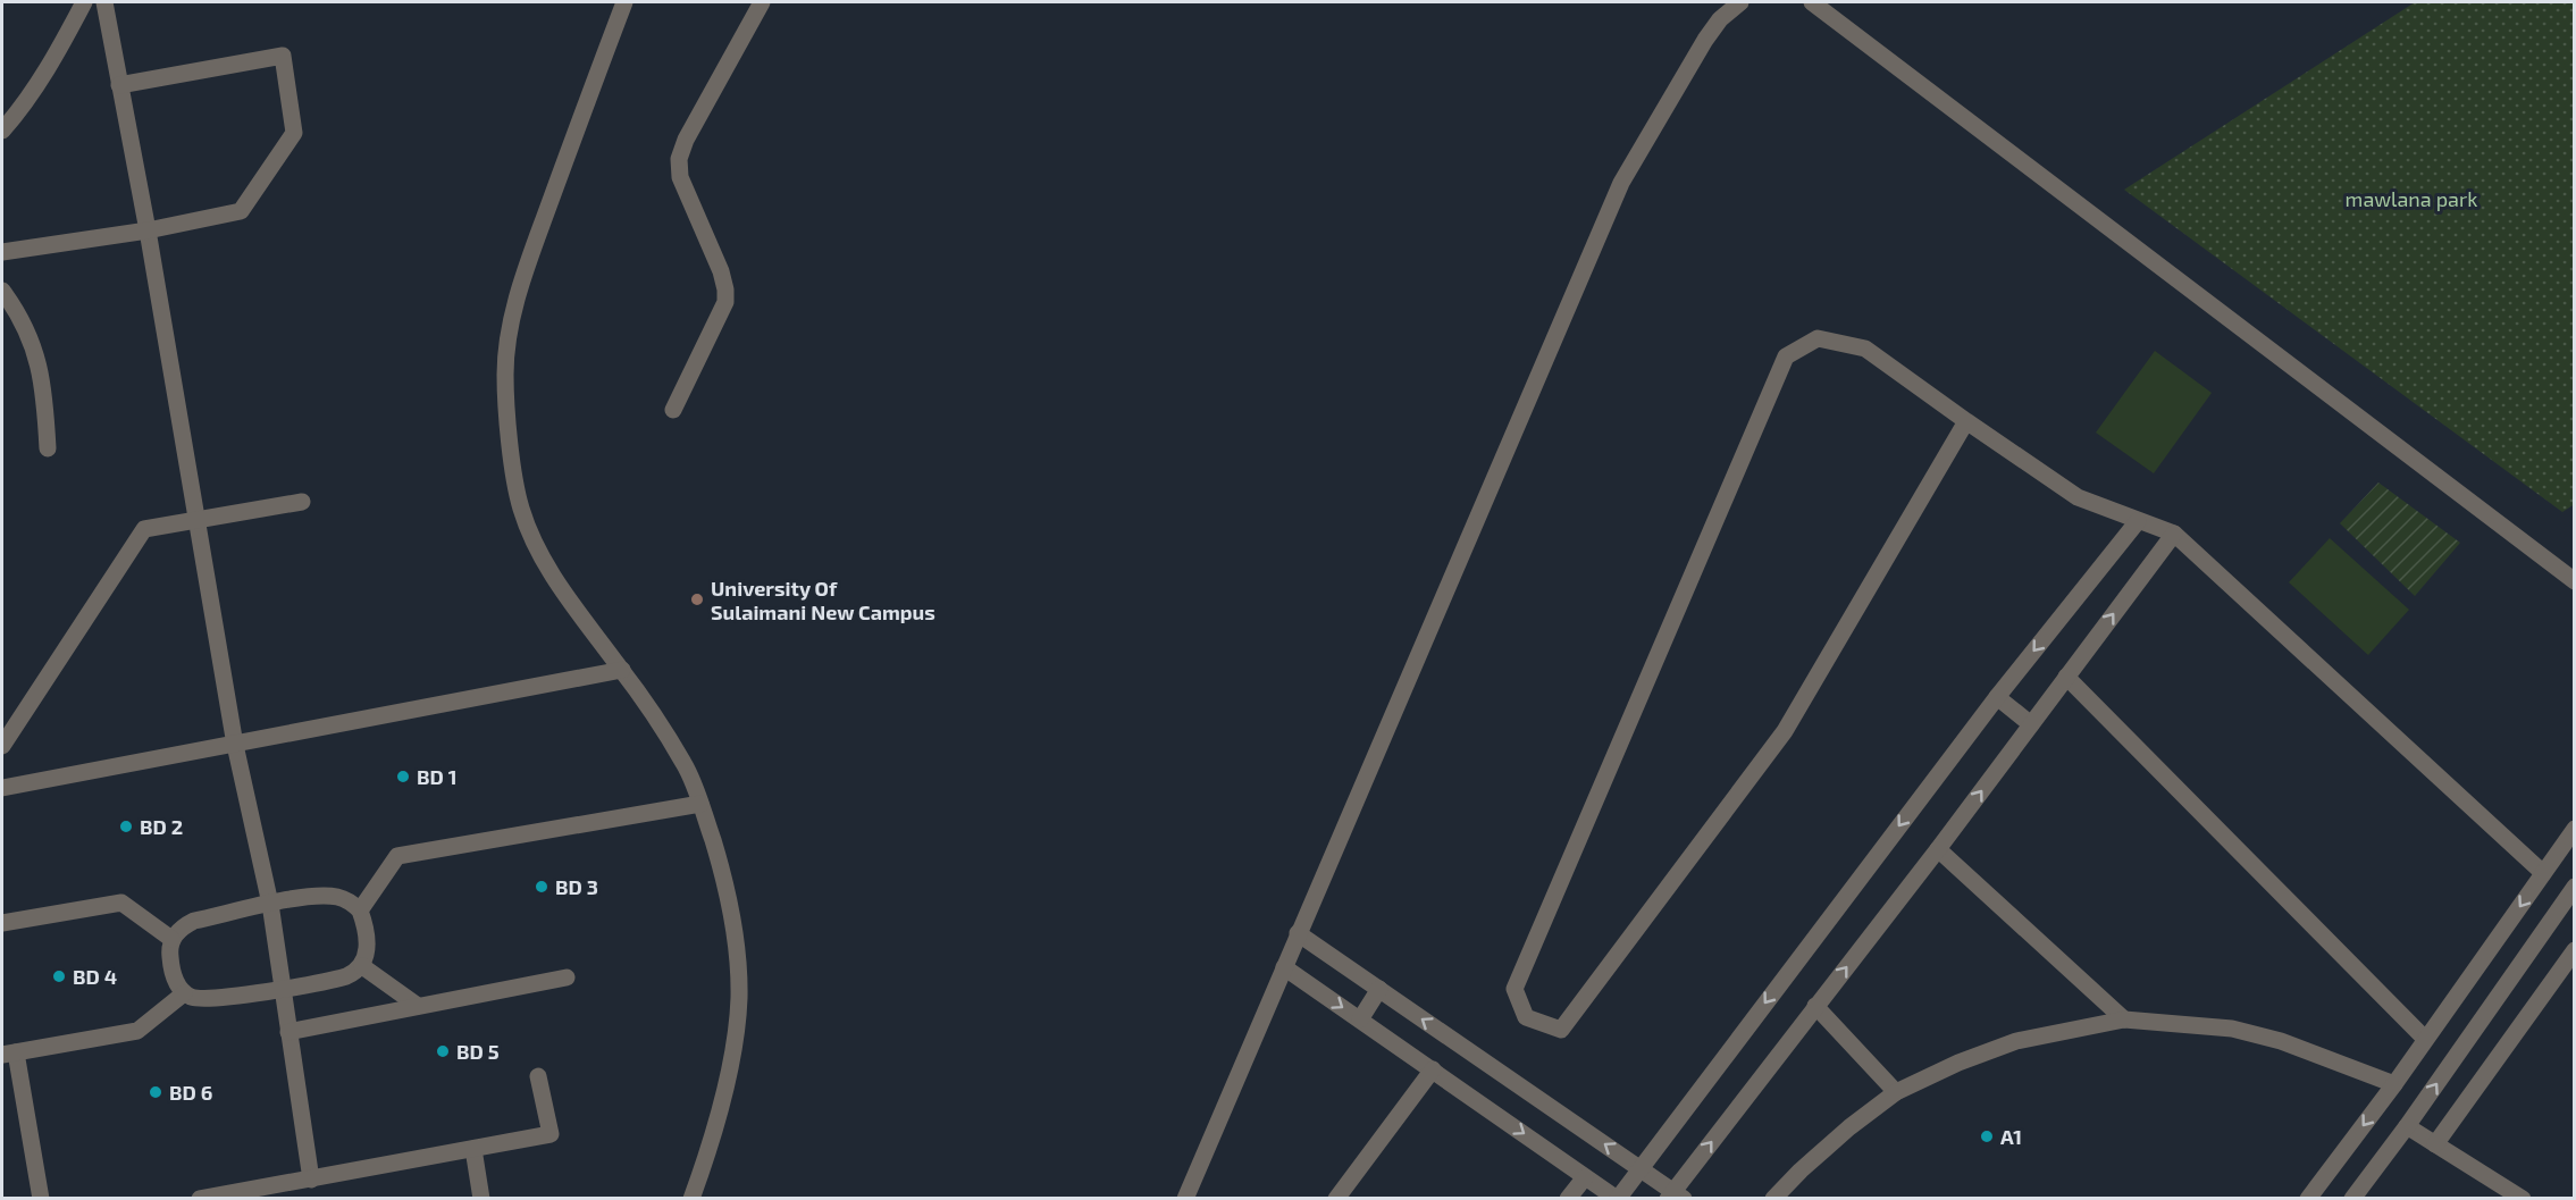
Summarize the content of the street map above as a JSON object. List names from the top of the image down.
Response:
{
  "parks": ["mawlana park"],
  "places": [
    "University Of Sulaimani New Campus",
    "BD 1",
    "BD 2",
    "BD 3",
    "BD 4",
    "BD 5",
    "BD 6",
    "A1"
  ]
}
